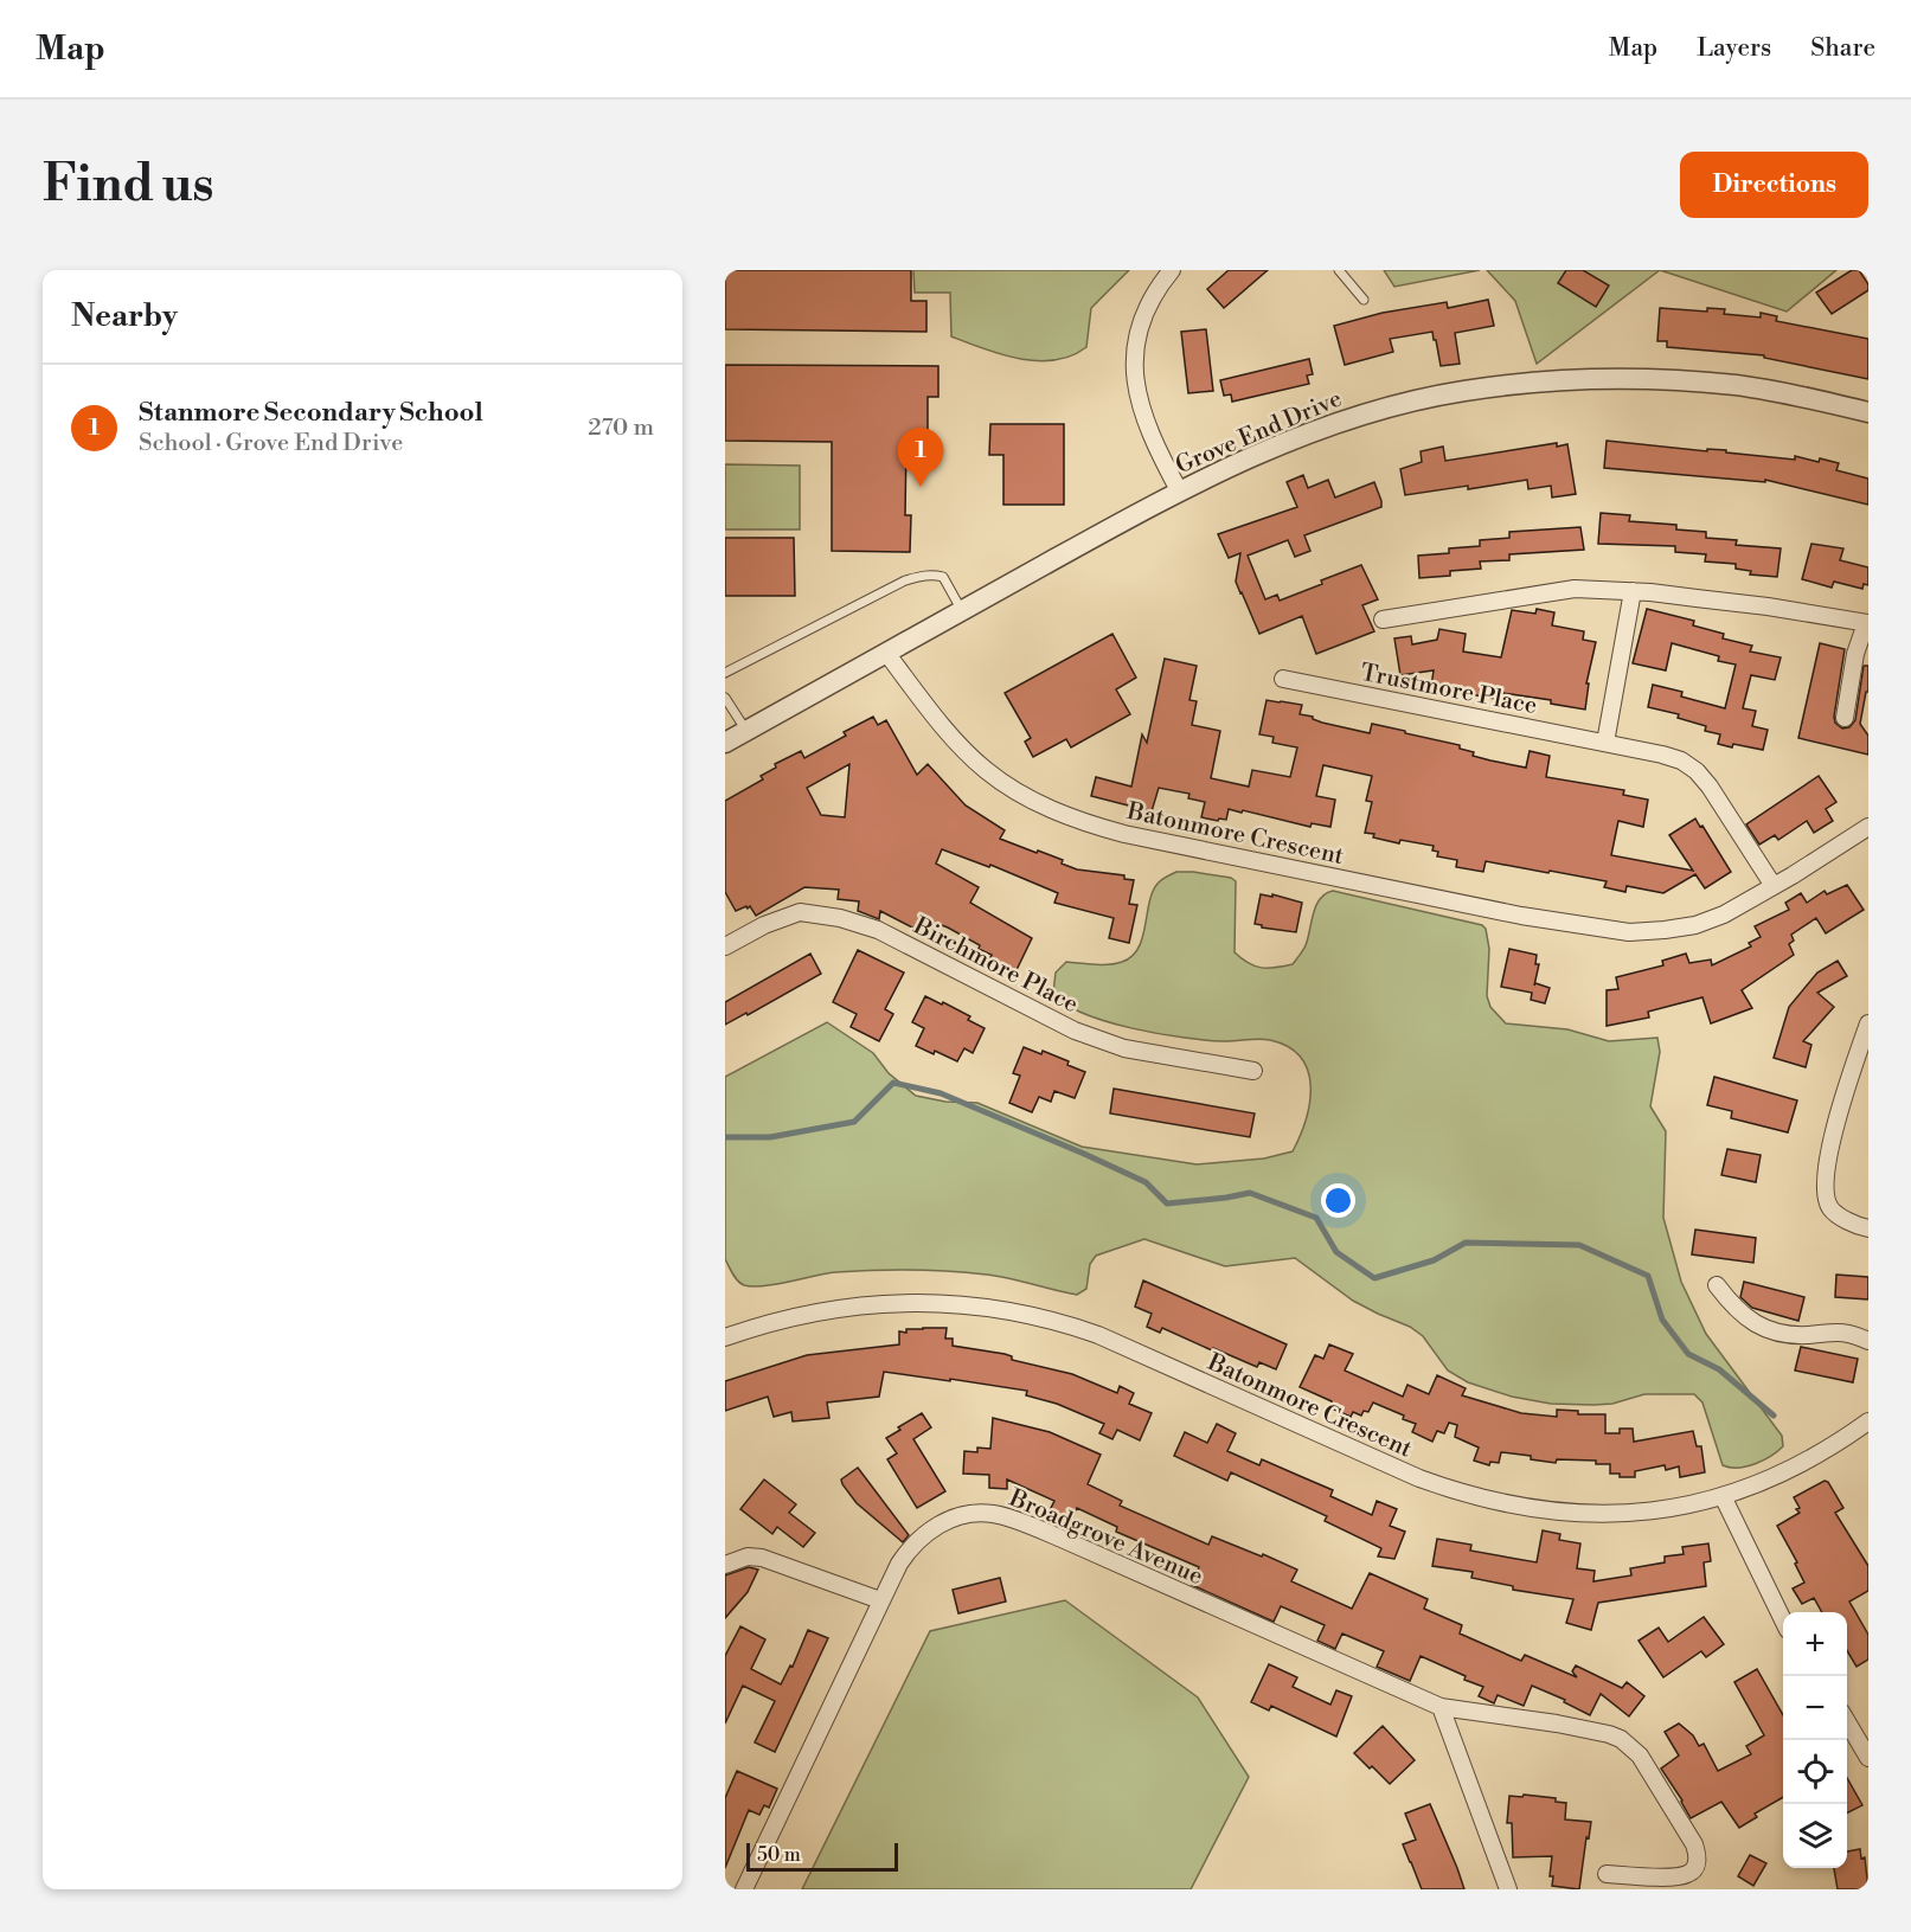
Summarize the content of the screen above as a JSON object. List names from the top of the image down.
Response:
{
  "streets": {
    "street": [
      "Grove End Drive",
      "Trustmore Place",
      "Batonmore Crescent",
      "Birchmore Place",
      "Broadgrove Avenue"
    ]
  },
  "crossings": [
    ["Grove End Drive", "Batonmore Crescent"],
    ["Trustmore Place", "Batonmore Crescent"]
  ],
  "scale_bar": "50 m",
  "page": {
    "header": "Map",
    "nav": ["Map", "Layers", "Share"],
    "buttons": "Directions",
    "title": "Find us",
    "heading": "Nearby",
    "list": [
      {
        "mark": "1",
        "name": "Stanmore Secondary School",
        "note": "School · Grove End Drive",
        "value": "270 m"
      }
    ],
    "pins": "1",
    "map_buttons": ["+", "−"],
    "scale": "50 m"
  }
}
